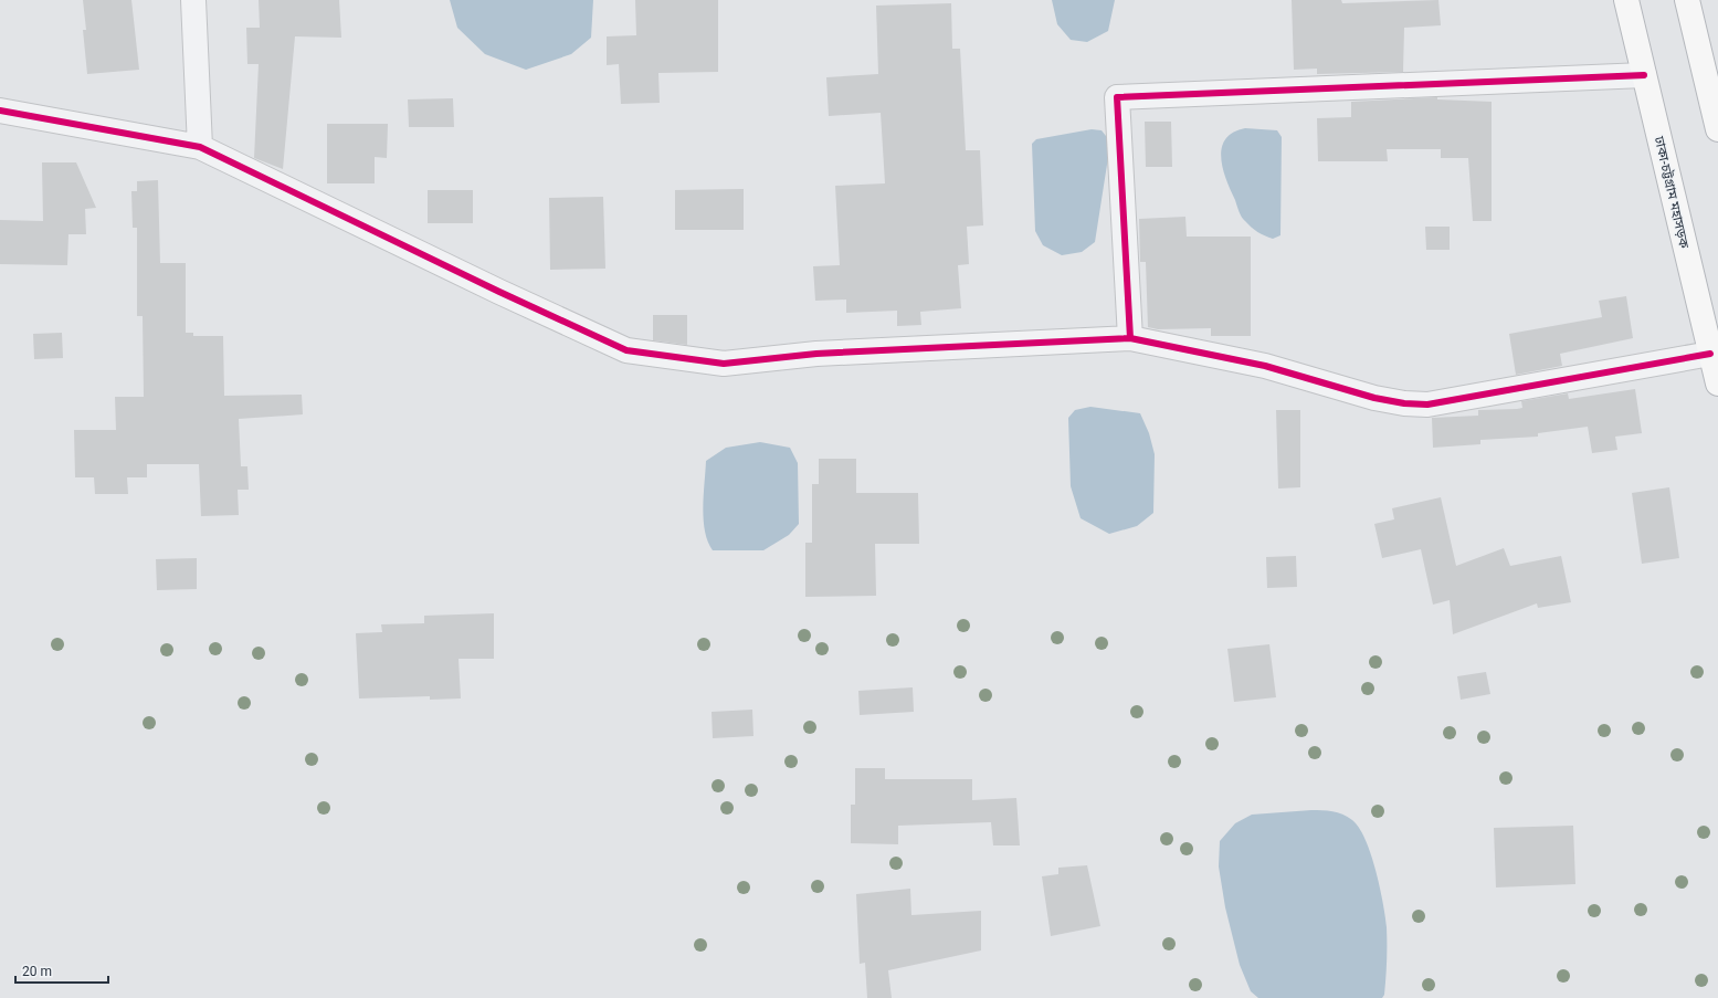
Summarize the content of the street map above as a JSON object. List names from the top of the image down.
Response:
{
  "streets": {
    "highway": ["ঢাকা-চট্টগ্রাম মহাসড়ক"]
  },
  "scale_bar": "20 m"
}
